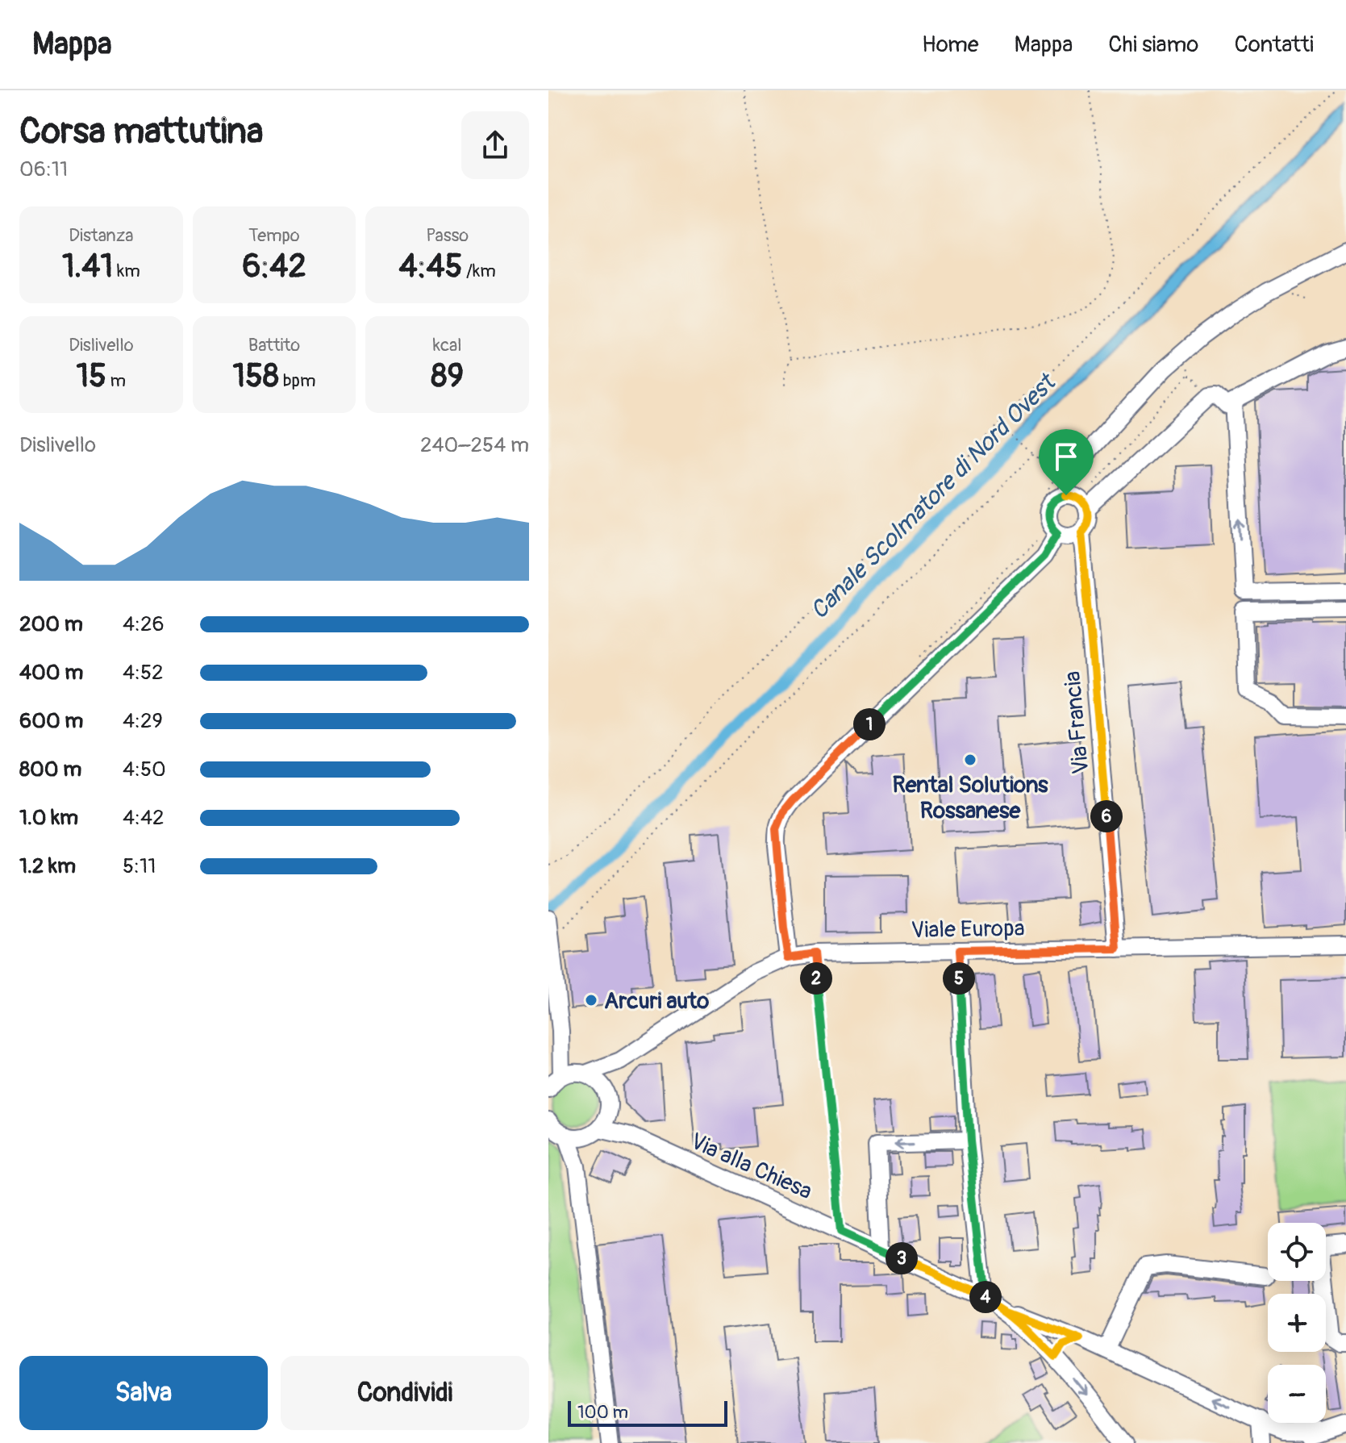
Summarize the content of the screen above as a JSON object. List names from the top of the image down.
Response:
{
  "streets": {
    "street": ["Via Francia", "Viale Europa", "Via alla Chiesa"]
  },
  "crossings": [
    ["Via Francia", "Viale Europa"]
  ],
  "water": ["Canale Scolmatore di Nord Ovest"],
  "places": ["Rental Solutions Rossanese", "Arcuri auto"],
  "scale_bar": "100 m",
  "page": {
    "header": "Mappa",
    "nav": [
      "Home",
      "Mappa",
      "Chi siamo",
      "Contatti"
    ],
    "heading": ["Corsa mattutina", "06:11"],
    "stats": [
      ["Distanza", "1.41 km"],
      ["Tempo", "6:42"],
      ["Passo", "4:45 /km"],
      ["Dislivello", "15 m"],
      ["Battito", "158 bpm"],
      ["kcal", "89"]
    ],
    "chart": ["Dislivello", "240–254 m"],
    "list": [
      {
        "name": "200 m",
        "note": "4:26"
      },
      {
        "name": "400 m",
        "note": "4:52"
      },
      {
        "name": "600 m",
        "note": "4:29"
      },
      {
        "name": "800 m",
        "note": "4:50"
      },
      {
        "name": "1.0 km",
        "note": "4:42"
      },
      {
        "name": "1.2 km",
        "note": "5:11"
      }
    ],
    "pins": [
      "1",
      "6",
      "2",
      "5",
      "3",
      "4"
    ],
    "map_buttons": ["+", "−"],
    "buttons": ["Salva", "Condividi"],
    "scale": "100 m"
  }
}
